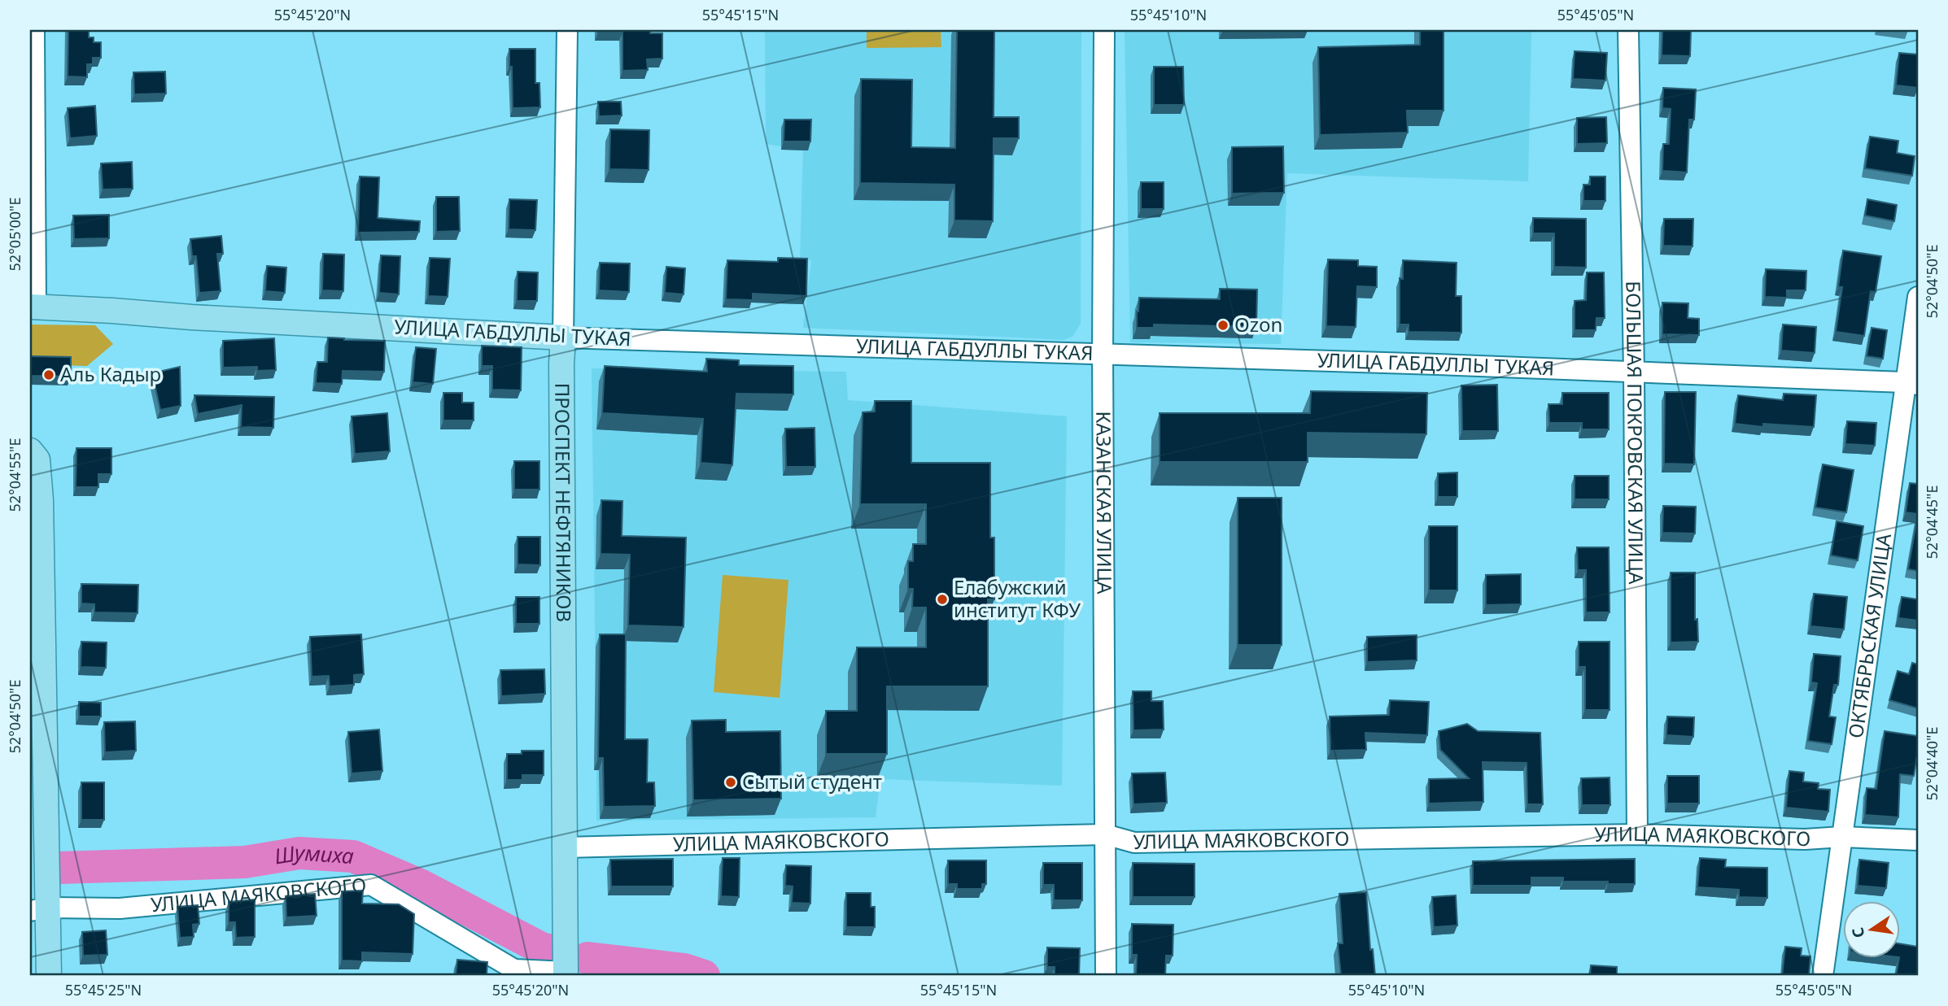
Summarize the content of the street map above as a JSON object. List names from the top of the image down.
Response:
{
  "streets": {
    "main road": ["УЛИЦА ГАБДУЛЛЫ ТУКАЯ", "ПРОСПЕКТ НЕФТЯНИКОВ"],
    "street": [
      "БОЛЬШАЯ ПОКРОВСКАЯ УЛИЦА",
      "КАЗАНСКАЯ УЛИЦА",
      "ОКТЯБРЬСКАЯ УЛИЦА",
      "УЛИЦА МАЯКОВСКОГО"
    ]
  },
  "crossings": [
    ["УЛИЦА ГАБДУЛЛЫ ТУКАЯ", "БОЛЬШАЯ ПОКРОВСКАЯ УЛИЦА"],
    ["УЛИЦА ГАБДУЛЛЫ ТУКАЯ", "ПРОСПЕКТ НЕФТЯНИКОВ"],
    ["УЛИЦА ГАБДУЛЛЫ ТУКАЯ", "КАЗАНСКАЯ УЛИЦА"],
    ["УЛИЦА ГАБДУЛЛЫ ТУКАЯ", "ОКТЯБРЬСКАЯ УЛИЦА"],
    ["БОЛЬШАЯ ПОКРОВСКАЯ УЛИЦА", "УЛИЦА МАЯКОВСКОГО"],
    ["ПРОСПЕКТ НЕФТЯНИКОВ", "УЛИЦА МАЯКОВСКОГО"],
    ["КАЗАНСКАЯ УЛИЦА", "УЛИЦА МАЯКОВСКОГО"],
    ["ОКТЯБРЬСКАЯ УЛИЦА", "УЛИЦА МАЯКОВСКОГО"]
  ],
  "water": ["Шумиха"],
  "places": [
    "Ozon",
    "Аль Кадыр",
    "Елабужский институт КФУ",
    "Сытый студент"
  ],
  "north": "left",
  "coordinates": [
    "55°45'20\"N",
    "55°45'15\"N",
    "55°45'10\"N",
    "55°45'05\"N",
    "52°05'00\"E",
    "52°04'50\"E",
    "52°04'55\"E",
    "52°04'45\"E",
    "52°04'40\"E",
    "55°45'25\"N"
  ]
}
